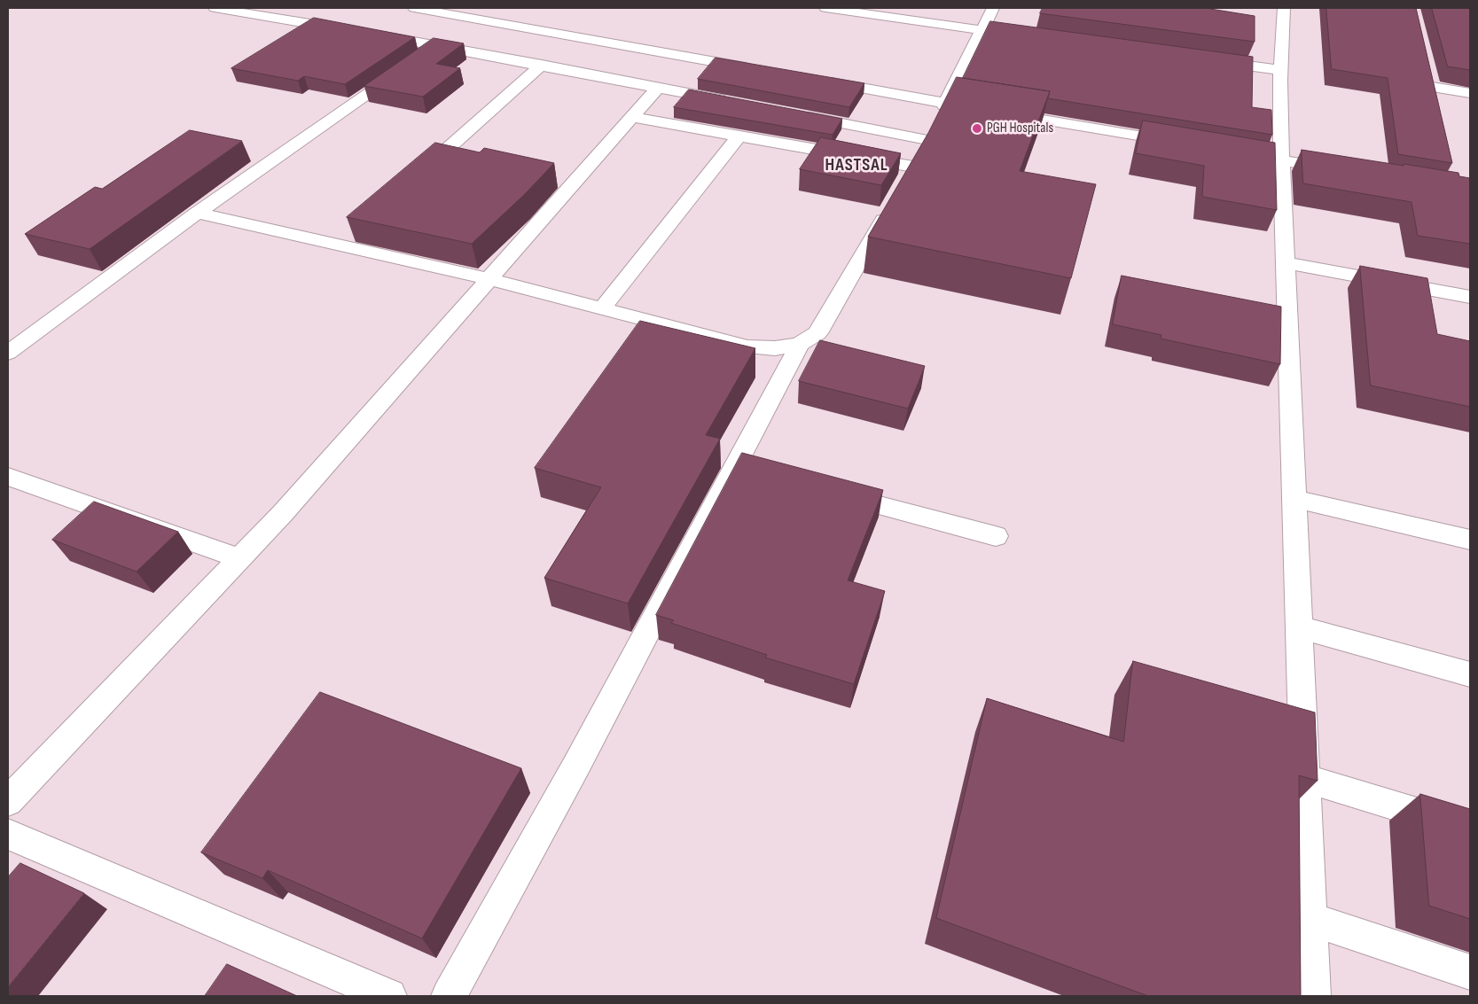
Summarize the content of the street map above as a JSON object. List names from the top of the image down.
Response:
{
  "districts": ["HASTSAL"],
  "places": ["PGH Hospitals"]
}
